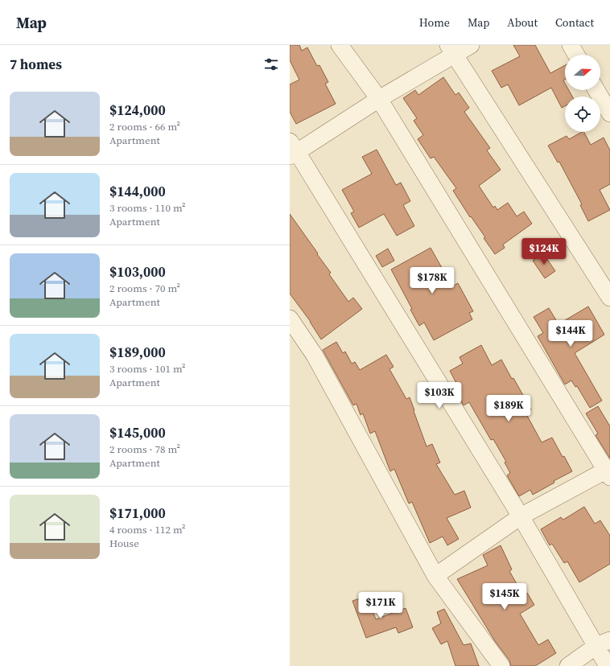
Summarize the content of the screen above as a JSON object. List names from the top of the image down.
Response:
{
  "north": "right",
  "page": {
    "header": "Map",
    "nav": [
      "Home",
      "Map",
      "About",
      "Contact"
    ],
    "heading": "7 homes",
    "list": [
      {
        "name": "$124,000",
        "note": "2 rooms · 66 m² · Apartment"
      },
      {
        "name": "$144,000",
        "note": "3 rooms · 110 m² · Apartment"
      },
      {
        "name": "$103,000",
        "note": "2 rooms · 70 m² · Apartment"
      },
      {
        "name": "$189,000",
        "note": "3 rooms · 101 m² · Apartment"
      },
      {
        "name": "$145,000",
        "note": "2 rooms · 78 m² · Apartment"
      },
      {
        "name": "$171,000",
        "note": "4 rooms · 112 m² · House"
      }
    ],
    "price": [
      "$124K",
      "$178K",
      "$144K",
      "$103K",
      "$189K",
      "$145K",
      "$171K"
    ]
  }
}
